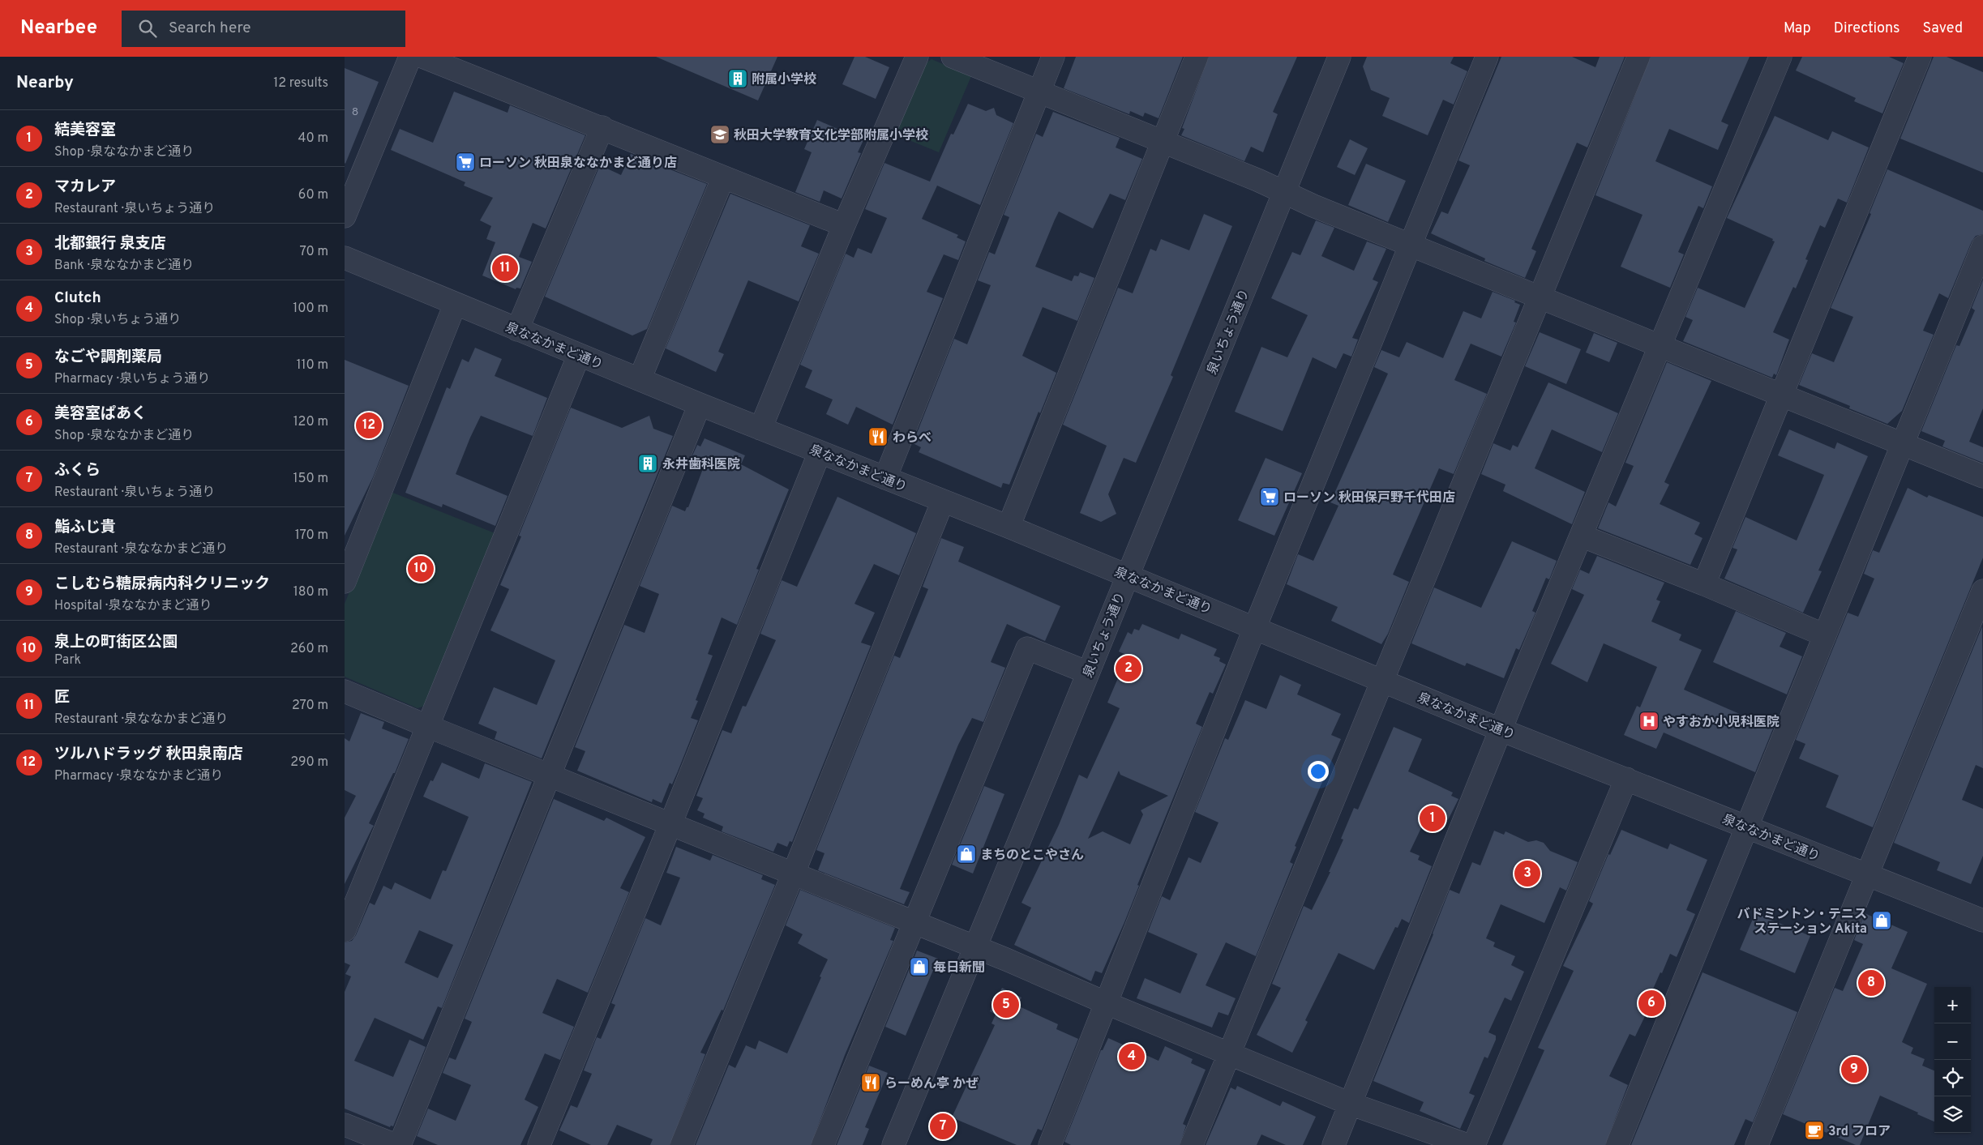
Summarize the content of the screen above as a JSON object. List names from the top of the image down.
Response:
{
  "streets": {
    "street": ["泉いちょう通り", "泉ななかまど通り"]
  },
  "crossings": [
    ["泉いちょう通り", "泉ななかまど通り"]
  ],
  "places": {
    "building": ["附属小学校", "永井歯科医院"],
    "school or university": ["秋田大学教育文化学部附属小学校"],
    "supermarket": ["ローソン 秋田泉ななかまど通り店", "ローソン 秋田保戸野千代田店"],
    "restaurant": ["わらべ", "らーめん亭 かぜ"],
    "hospital": ["やすおか小児科医院"],
    "shop": ["まちのとこやさん", "バドミントン・テニス ステーション Akita", "毎日新聞"],
    "cafe": ["3rd フロア"]
  },
  "house_numbers": ["8"],
  "page": {
    "header": "Nearbee",
    "search": "Search here",
    "nav": ["Map", "Directions", "Saved"],
    "heading": ["Nearby", "12 results"],
    "list": [
      {
        "mark": "1",
        "name": "結美容室",
        "note": "Shop · 泉ななかまど通り",
        "value": "40 m"
      },
      {
        "mark": "2",
        "name": "マカレア",
        "note": "Restaurant · 泉いちょう通り",
        "value": "60 m"
      },
      {
        "mark": "3",
        "name": "北都銀行 泉支店",
        "note": "Bank · 泉ななかまど通り",
        "value": "70 m"
      },
      {
        "mark": "4",
        "name": "Clutch",
        "note": "Shop · 泉いちょう通り",
        "value": "100 m"
      },
      {
        "mark": "5",
        "name": "なごや調剤薬局",
        "note": "Pharmacy · 泉いちょう通り",
        "value": "110 m"
      },
      {
        "mark": "6",
        "name": "美容室ぱあく",
        "note": "Shop · 泉ななかまど通り",
        "value": "120 m"
      },
      {
        "mark": "7",
        "name": "ふくら",
        "note": "Restaurant · 泉いちょう通り",
        "value": "150 m"
      },
      {
        "mark": "8",
        "name": "鮨ふじ貴",
        "note": "Restaurant · 泉ななかまど通り",
        "value": "170 m"
      },
      {
        "mark": "9",
        "name": "こしむら糖尿病内科クリニック",
        "note": "Hospital · 泉ななかまど通り",
        "value": "180 m"
      },
      {
        "mark": "10",
        "name": "泉上の町街区公園",
        "note": "Park",
        "value": "260 m"
      },
      {
        "mark": "11",
        "name": "匠",
        "note": "Restaurant · 泉ななかまど通り",
        "value": "270 m"
      },
      {
        "mark": "12",
        "name": "ツルハドラッグ 秋田泉南店",
        "note": "Pharmacy · 泉ななかまど通り",
        "value": "290 m"
      }
    ],
    "pins": [
      "11",
      "12",
      "10",
      "2",
      "1",
      "3",
      "8",
      "6",
      "5",
      "4",
      "9",
      "7"
    ],
    "map_buttons": ["+", "−"]
  }
}
